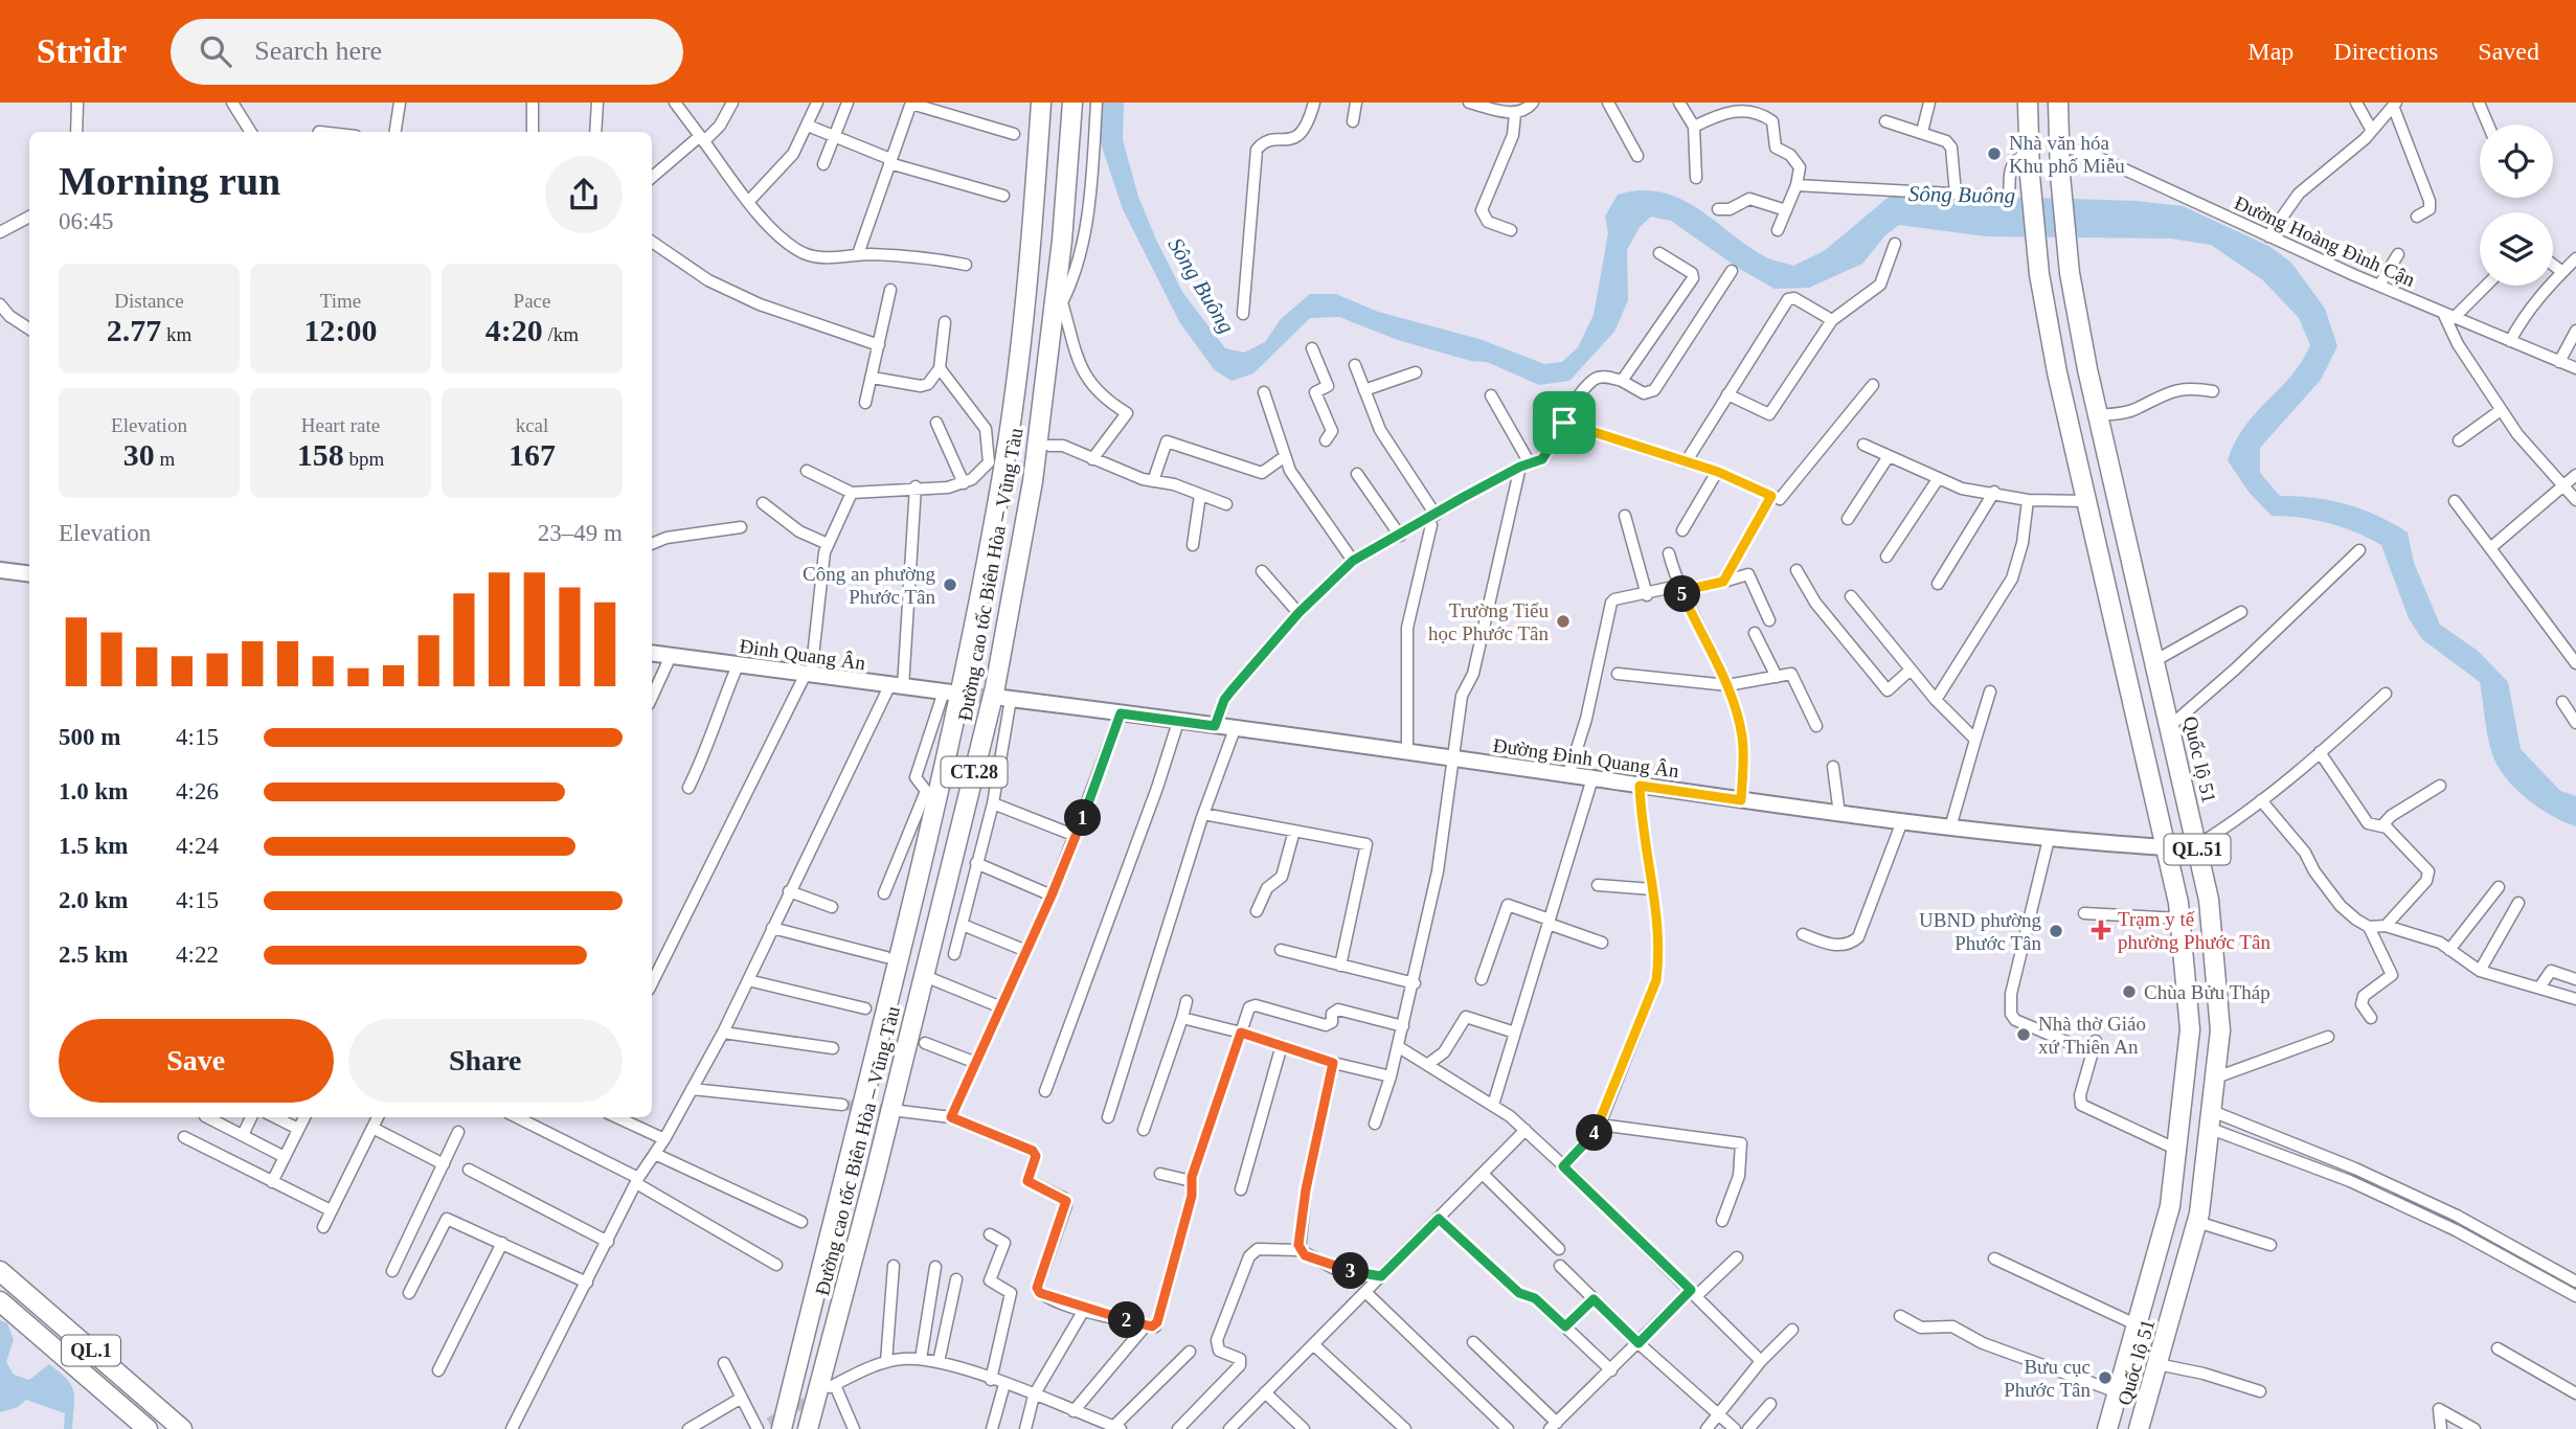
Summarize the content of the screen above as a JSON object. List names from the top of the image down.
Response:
{
  "streets": {
    "highway": [
      "Đường cao tốc Biên Hòa – Vũng Tàu",
      "Quốc lộ 51",
      "CT.28",
      "QL.51",
      "QL.1"
    ],
    "street": ["Đường Hoàng Đình Cận", "Đinh Quang Ân", "Đường Đinh Quang Ân"]
  },
  "crossings": [
    ["Đường Hoàng Đình Cận", "Quốc lộ 51"],
    ["Đường Hoàng Đình Cận", "QL.51"],
    ["Đường Đinh Quang Ân", "Quốc lộ 51"],
    ["Quốc lộ 51", "QL.51"]
  ],
  "water": ["Sông Buông"],
  "places": {
    "other": [
      "Nhà văn hóa Khu phố Miễu",
      "Công an phường Phước Tân",
      "Trường Tiểu học Phước Tân",
      "UBND phường Phước Tân",
      "Chùa Bửu Tháp",
      "Nhà thờ Giáo xứ Thiên An",
      "Bưu cục Phước Tân"
    ],
    "health": ["Trạm y tế phường Phước Tân"]
  },
  "page": {
    "header": "Stridr",
    "search": "Search here",
    "nav": ["Map", "Directions", "Saved"],
    "heading": ["Morning run", "06:45"],
    "stats": [
      ["Distance", "2.77 km"],
      ["Time", "12:00"],
      ["Pace", "4:20 /km"],
      ["Elevation", "30 m"],
      ["Heart rate", "158 bpm"],
      ["kcal", "167"]
    ],
    "chart": ["Elevation", "23–49 m"],
    "pins": [
      "5",
      "1",
      "4",
      "3",
      "2"
    ],
    "list": [
      {
        "name": "500 m",
        "note": "4:15"
      },
      {
        "name": "1.0 km",
        "note": "4:26"
      },
      {
        "name": "1.5 km",
        "note": "4:24"
      },
      {
        "name": "2.0 km",
        "note": "4:15"
      },
      {
        "name": "2.5 km",
        "note": "4:22"
      }
    ],
    "buttons": ["Save", "Share"]
  }
}
